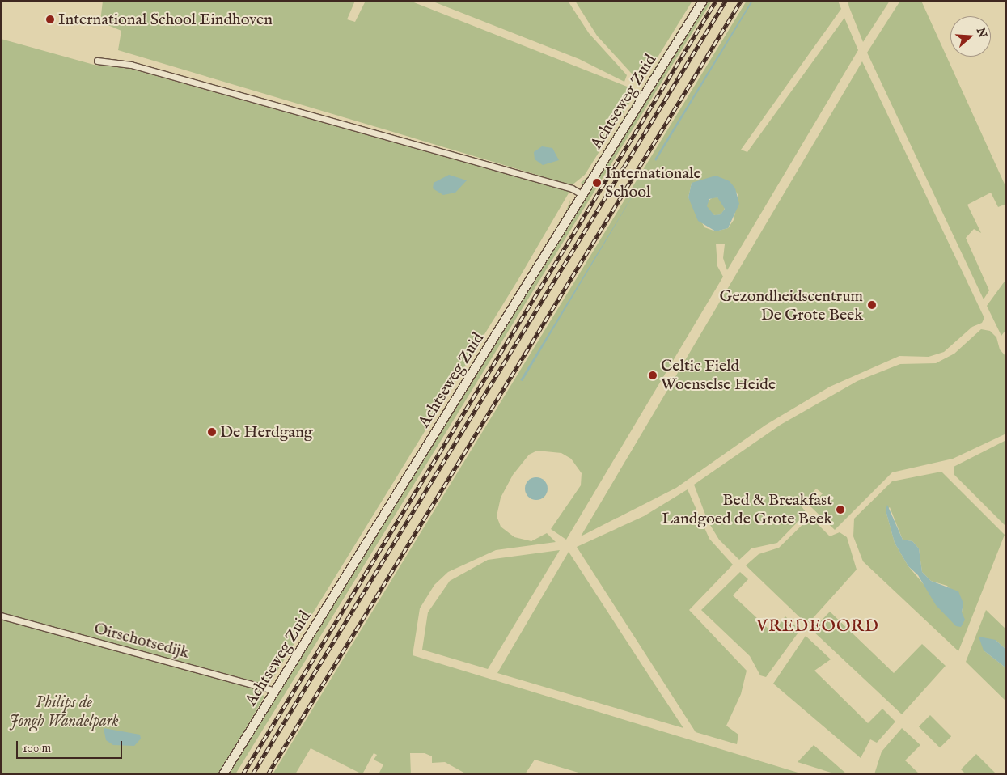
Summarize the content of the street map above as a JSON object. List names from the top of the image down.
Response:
{
  "streets": {
    "street": ["Achtseweg Zuid", "Oirschotsedijk"]
  },
  "crossings": [
    ["Achtseweg Zuid", "Oirschotsedijk"]
  ],
  "districts": ["VREDEOORD"],
  "parks": ["Philips de Jongh Wandelpark"],
  "places": [
    "International School Eindhoven",
    "Internationale School",
    "Gezondheidscentrum De Grote Beek",
    "Celtic Field Woenselse Heide",
    "De Herdgang",
    "Bed & Breakfast Landgoed de Grote Beek"
  ],
  "scale_bar": "100 m",
  "north": "right"
}
